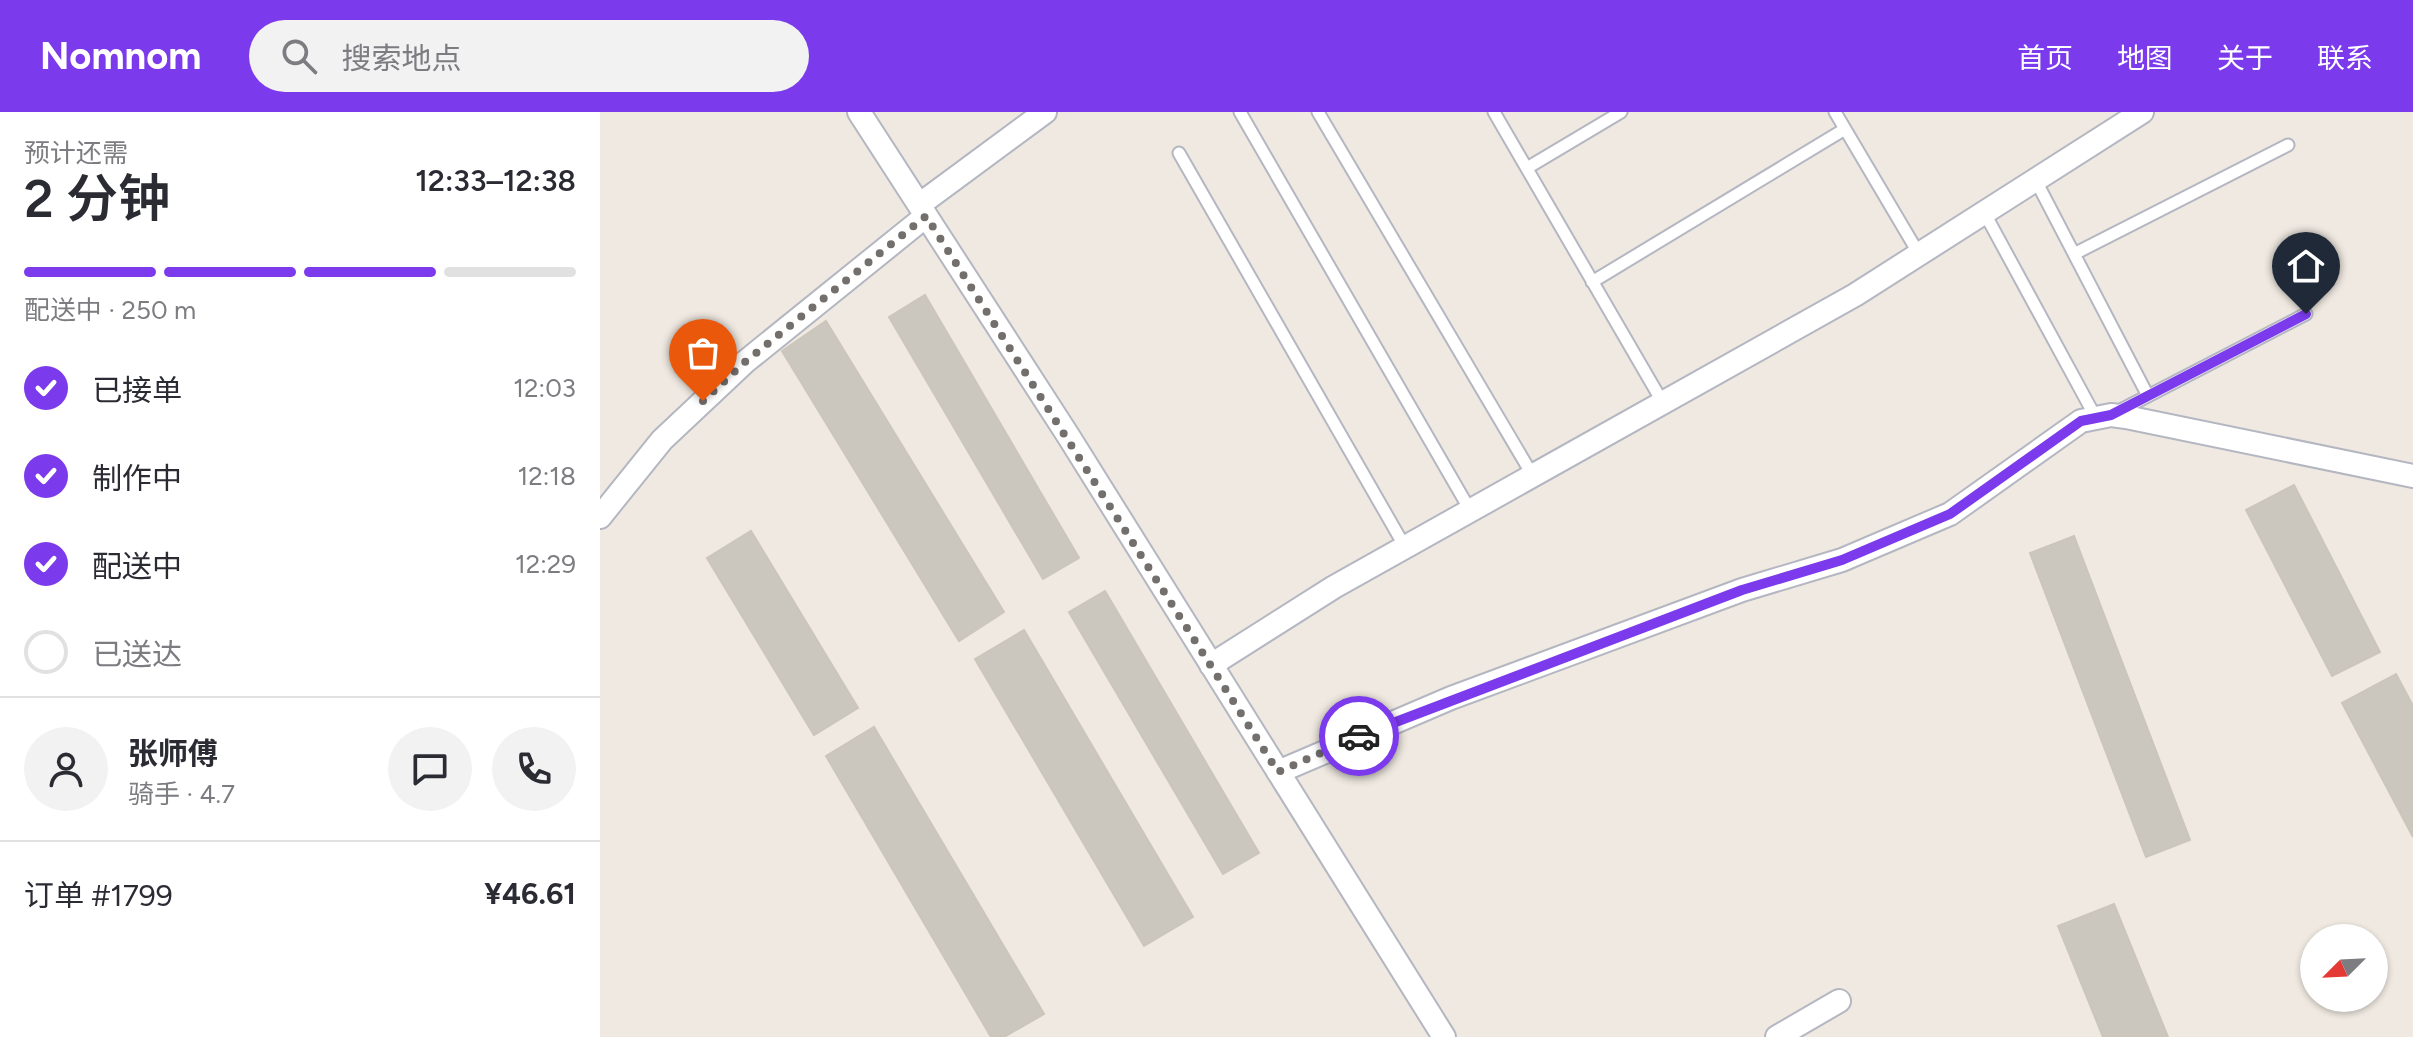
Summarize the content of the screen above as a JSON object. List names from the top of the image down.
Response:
{
  "north": "bottom left",
  "page": {
    "header": "Nomnom",
    "search": "搜索地点",
    "nav": [
      "首页",
      "地图",
      "关于",
      "联系"
    ],
    "heading": ["2 分钟", "预计还需", "12:33–12:38"],
    "panel": [
      "张师傅",
      "骑手 · 4.7",
      "订单 #1799",
      "¥46.61"
    ],
    "bar": "配送中 · 250 m",
    "list": [
      ["已接单", "12:03"],
      ["制作中", "12:18"],
      ["配送中", "12:29"],
      "已送达"
    ]
  }
}
